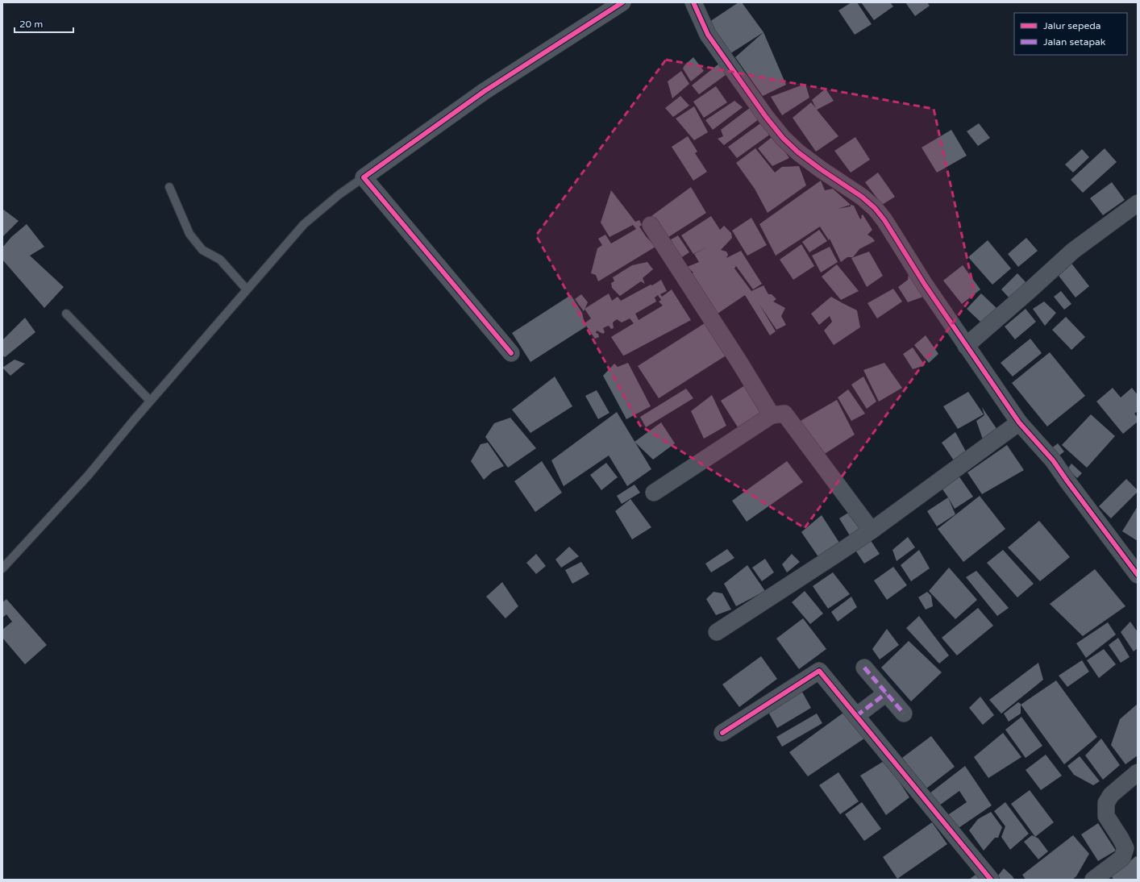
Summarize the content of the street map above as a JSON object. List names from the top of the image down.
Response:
{
  "legend": ["Jalur sepeda", "Jalan setapak"],
  "scale_bar": "20 m"
}
